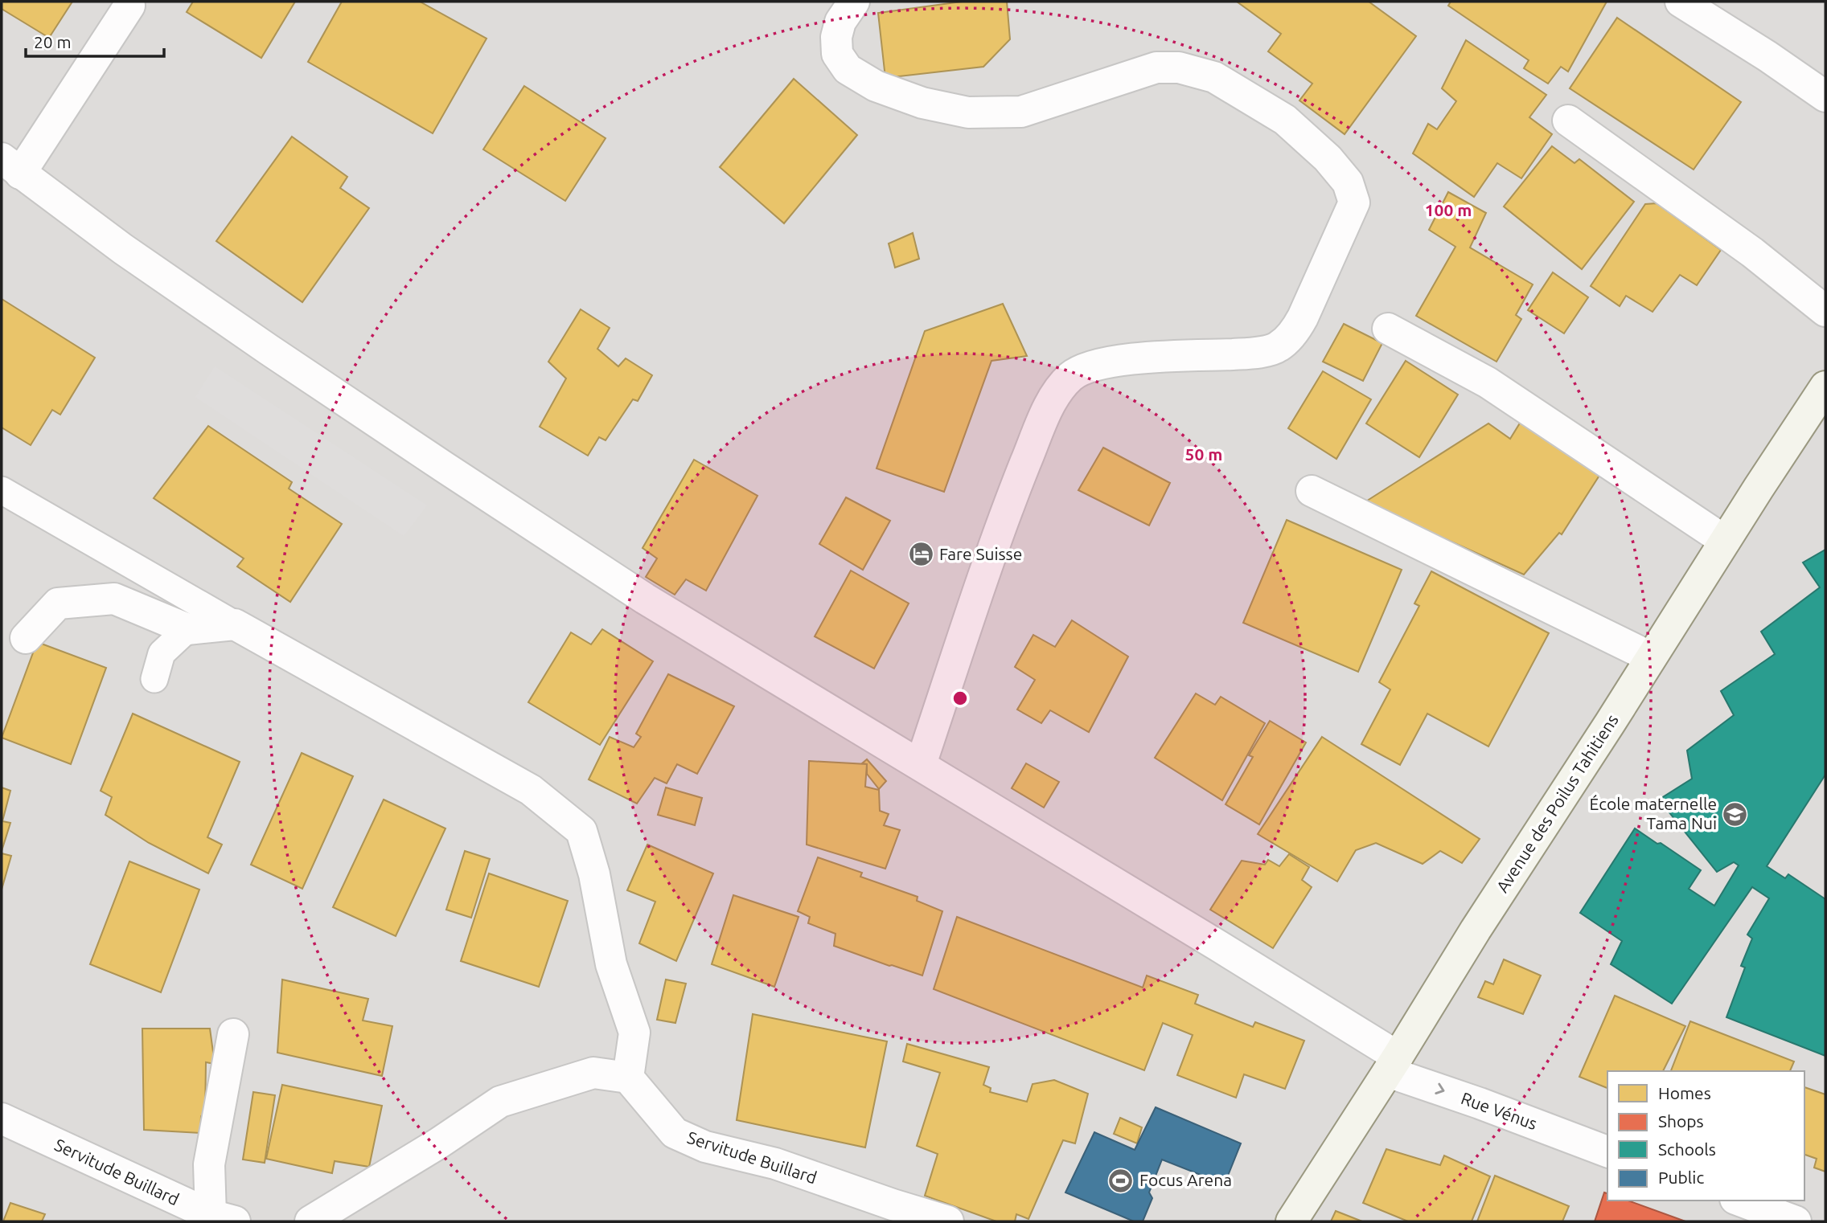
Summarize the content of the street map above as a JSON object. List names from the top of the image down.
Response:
{
  "streets": {
    "main road": ["Avenue des Poilus Tahitiens"],
    "street": ["Rue Vénus", "Servitude Buillard"]
  },
  "crossings": [
    ["Avenue des Poilus Tahitiens", "Rue Vénus"]
  ],
  "places": {
    "hotel": ["Fare Suisse"],
    "school or university": ["École maternelle Tama Nui"],
    "sports": ["Focus Arena"]
  },
  "legend": [
    "Homes",
    "Shops",
    "Schools",
    "Public"
  ],
  "scale_bar": "20 m",
  "rings": ["100 m", "50 m"]
}
